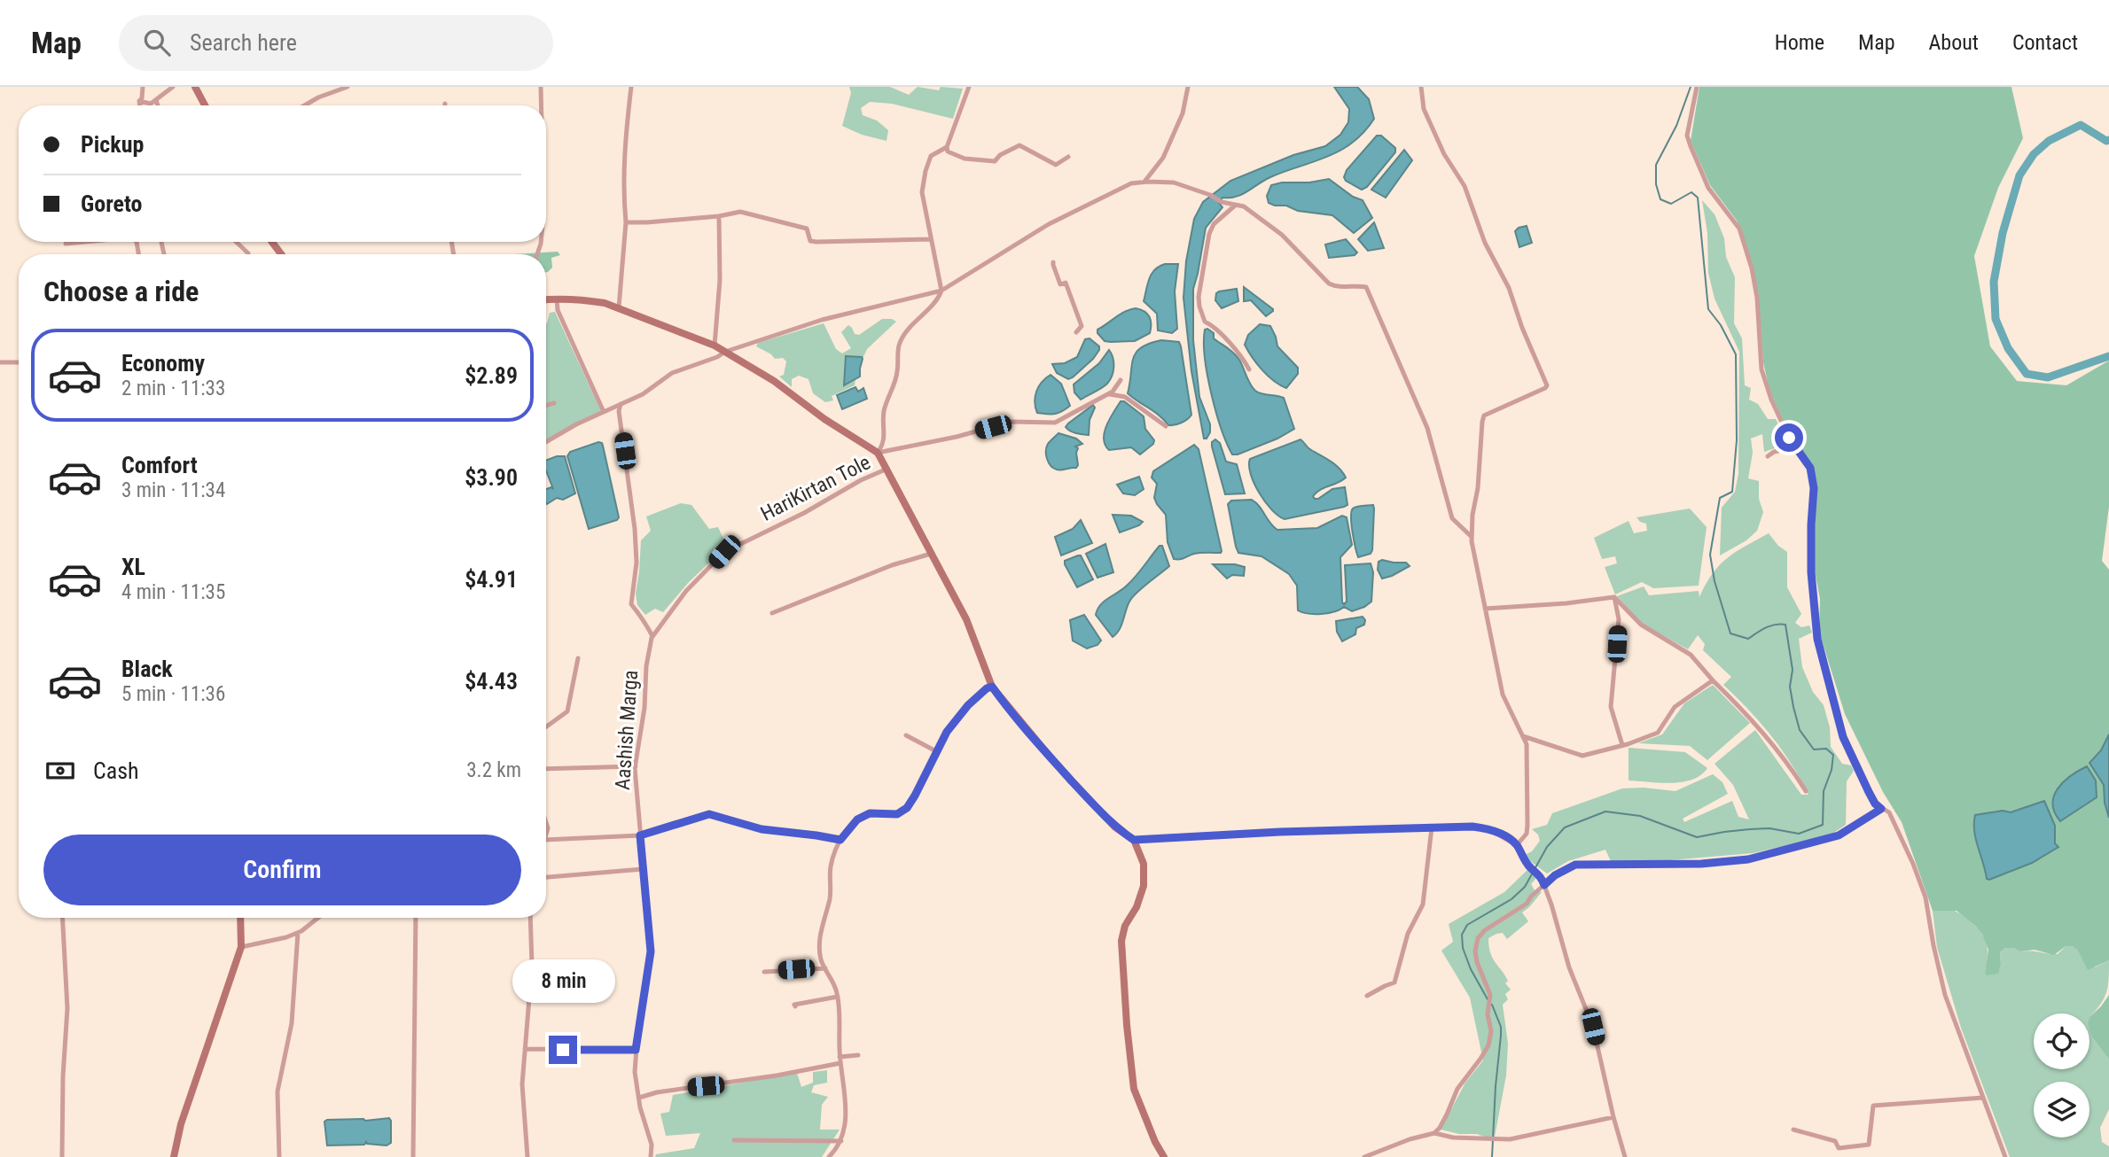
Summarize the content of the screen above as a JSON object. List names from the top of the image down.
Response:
{
  "streets": {
    "street": ["HariKirtan Tole", "Aashish Marga"]
  },
  "crossings": [
    ["HariKirtan Tole", "Aashish Marga"]
  ],
  "page": {
    "header": "Map",
    "search": "Search here",
    "nav": [
      "Home",
      "Map",
      "About",
      "Contact"
    ],
    "banner": ["Pickup", "Goreto"],
    "heading": "Choose a ride",
    "list": [
      {
        "name": "Economy",
        "note": "2 min · 11:33",
        "value": "$2.89"
      },
      {
        "name": "Comfort",
        "note": "3 min · 11:34",
        "value": "$3.90"
      },
      {
        "name": "XL",
        "note": "4 min · 11:35",
        "value": "$4.91"
      },
      {
        "name": "Black",
        "note": "5 min · 11:36",
        "value": "$4.43"
      }
    ],
    "pay": ["Cash", "3.2 km"],
    "buttons": "Confirm",
    "bubble": "8 min"
  }
}
